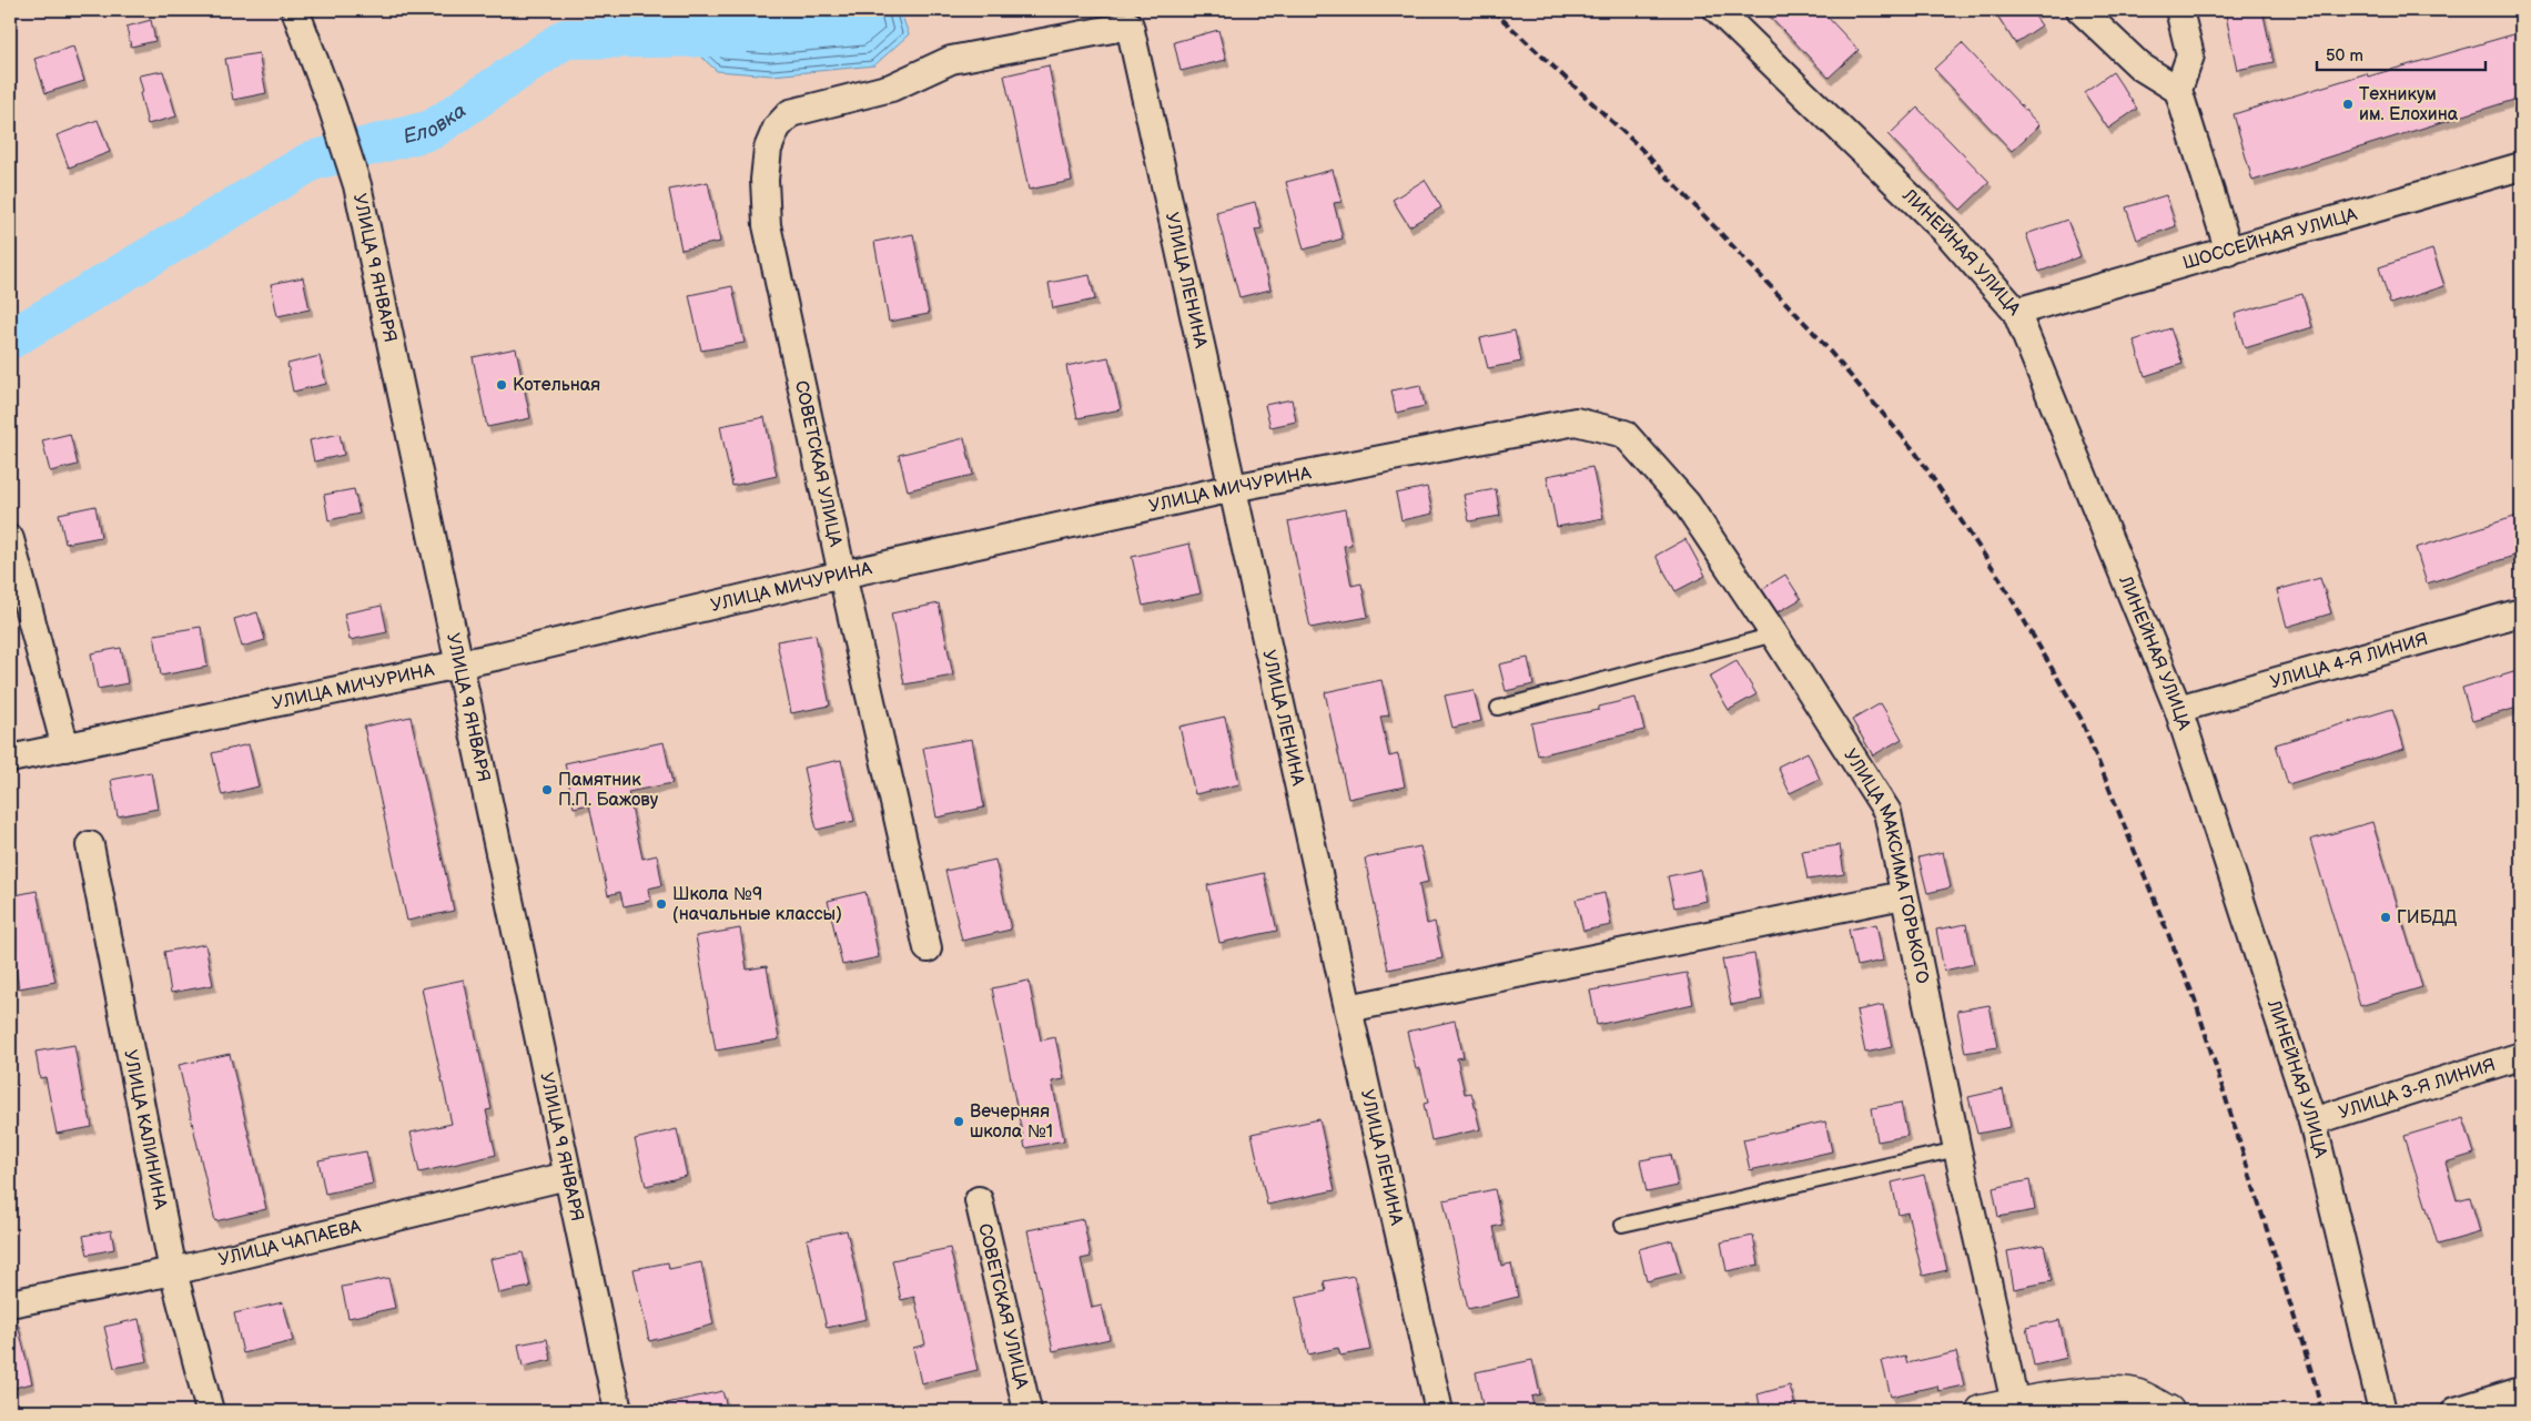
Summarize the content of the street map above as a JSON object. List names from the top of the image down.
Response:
{
  "streets": {
    "street": [
      "ШОССЕЙНАЯ УЛИЦА",
      "ЛИНЕЙНАЯ УЛИЦА",
      "УЛИЦА 9 ЯНВАРЯ",
      "УЛИЦА ЛЕНИНА",
      "СОВЕТСКАЯ УЛИЦА",
      "УЛИЦА МИЧУРИНА",
      "УЛИЦА 4-Я ЛИНИЯ",
      "УЛИЦА МАКСИМА ГОРЬКОГО",
      "УЛИЦА 3-Я ЛИНИЯ",
      "УЛИЦА КАЛИНИНА",
      "УЛИЦА ЧАПАЕВА"
    ]
  },
  "crossings": [
    ["ШОССЕЙНАЯ УЛИЦА", "ЛИНЕЙНАЯ УЛИЦА"],
    ["ЛИНЕЙНАЯ УЛИЦА", "УЛИЦА 4-Я ЛИНИЯ"],
    ["ЛИНЕЙНАЯ УЛИЦА", "УЛИЦА 3-Я ЛИНИЯ"],
    ["УЛИЦА 9 ЯНВАРЯ", "УЛИЦА МИЧУРИНА"],
    ["УЛИЦА 9 ЯНВАРЯ", "УЛИЦА ЧАПАЕВА"],
    ["УЛИЦА ЛЕНИНА", "СОВЕТСКАЯ УЛИЦА"],
    ["УЛИЦА ЛЕНИНА", "УЛИЦА МИЧУРИНА"],
    ["СОВЕТСКАЯ УЛИЦА", "УЛИЦА МИЧУРИНА"],
    ["УЛИЦА МИЧУРИНА", "УЛИЦА МАКСИМА ГОРЬКОГО"],
    ["УЛИЦА КАЛИНИНА", "УЛИЦА ЧАПАЕВА"]
  ],
  "water": ["Еловка"],
  "places": [
    "Техникум им. Елохина",
    "Котельная",
    "Памятник П.П. Бажову",
    "Школа №9 (начальные классы)",
    "ГИБДД",
    "Вечерняя школа №1"
  ],
  "scale_bar": "50 m"
}
